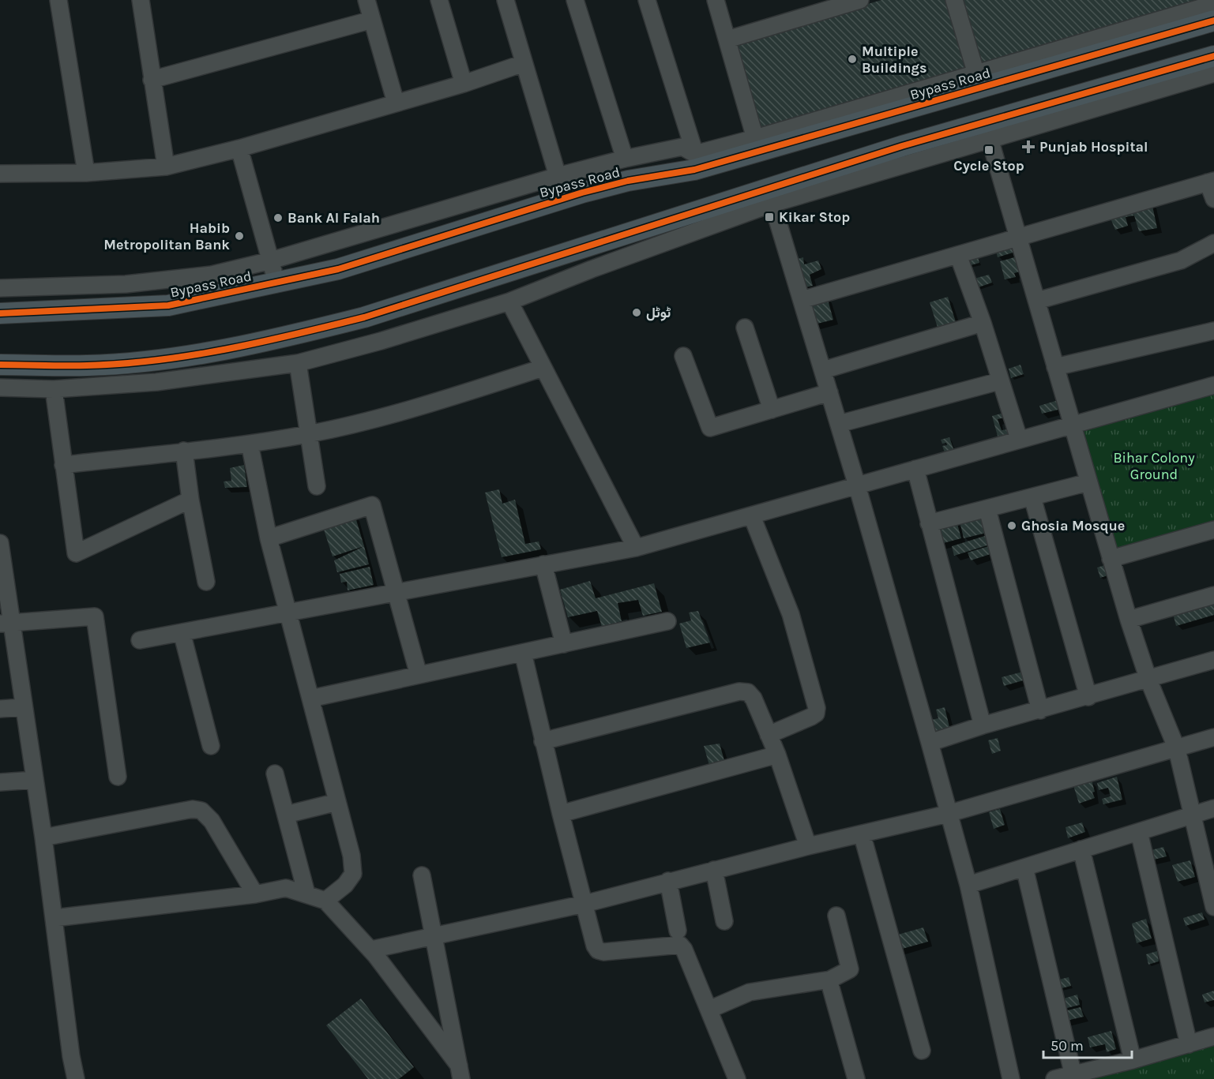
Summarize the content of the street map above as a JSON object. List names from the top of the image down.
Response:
{
  "streets": {
    "main road": ["Bypass Road"]
  },
  "parks": ["Bihar Colony Ground"],
  "places": {
    "other": [
      "Multiple Buildings",
      "Bank Al Falah",
      "Habib Metropolitan Bank",
      "ٹوٹل",
      "Ghosia Mosque"
    ],
    "health": ["Punjab Hospital"],
    "transit": ["Cycle Stop", "Kikar Stop"]
  },
  "scale_bar": "50 m"
}
